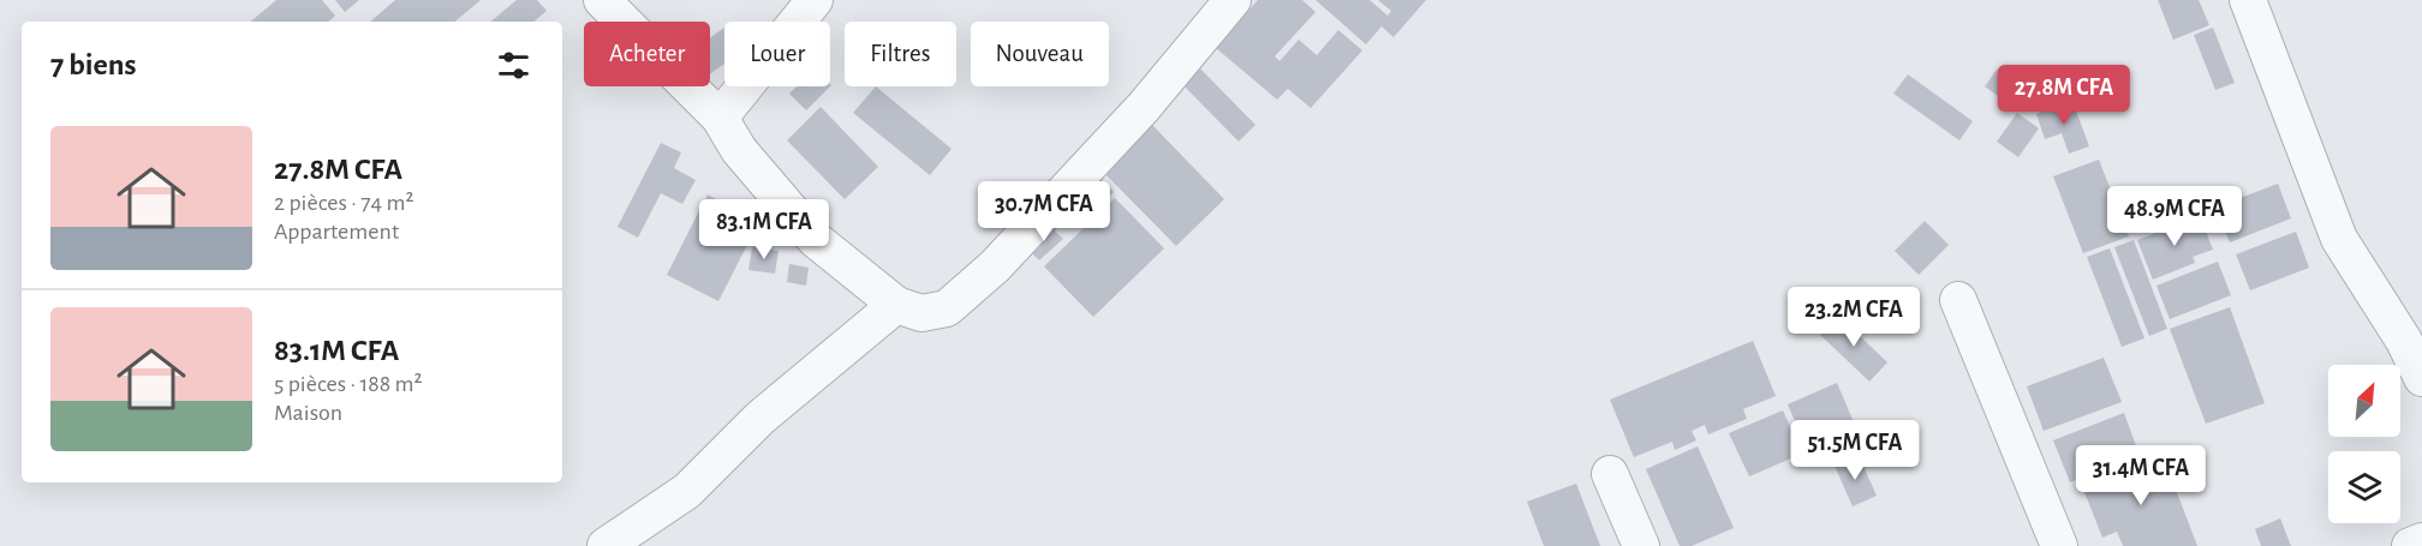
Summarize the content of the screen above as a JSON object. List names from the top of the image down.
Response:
{
  "north": "top right",
  "page": {
    "chip": [
      "Acheter",
      "Louer",
      "Filtres",
      "Nouveau"
    ],
    "heading": "7 biens",
    "price": [
      "27.8M CFA",
      "30.7M CFA",
      "48.9M CFA",
      "83.1M CFA",
      "23.2M CFA",
      "51.5M CFA",
      "31.4M CFA"
    ],
    "list": [
      {
        "name": "27.8M CFA",
        "note": "2 pièces · 74 m² · Appartement"
      },
      {
        "name": "83.1M CFA",
        "note": "5 pièces · 188 m² · Maison"
      }
    ]
  }
}
